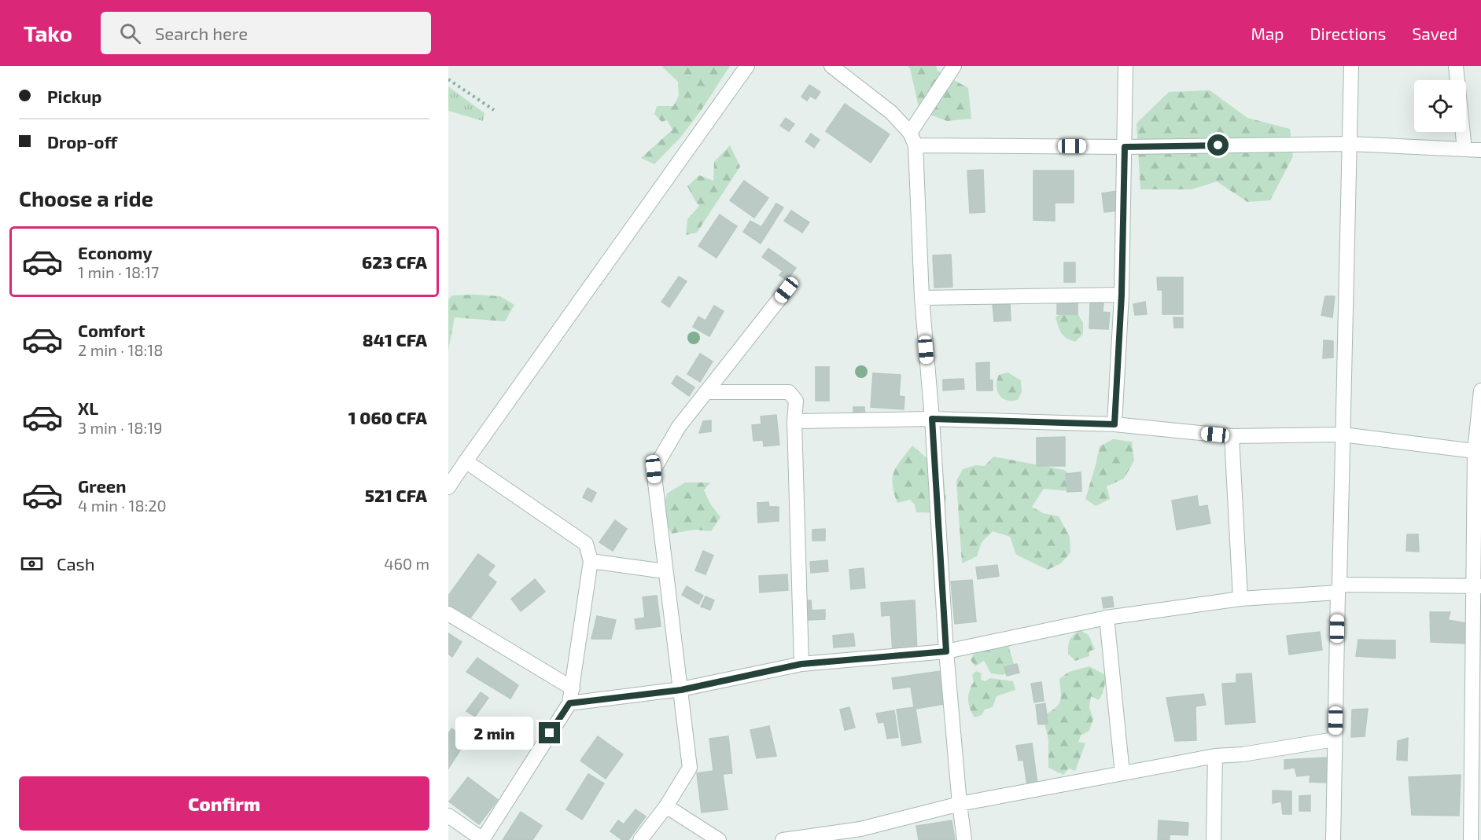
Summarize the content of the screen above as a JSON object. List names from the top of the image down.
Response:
{
  "page": {
    "header": "Tako",
    "search": "Search here",
    "nav": ["Map", "Directions", "Saved"],
    "banner": ["Pickup", "Drop-off"],
    "heading": "Choose a ride",
    "list": [
      {
        "name": "Economy",
        "note": "1 min · 18:17",
        "value": "623 CFA"
      },
      {
        "name": "Comfort",
        "note": "2 min · 18:18",
        "value": "841 CFA"
      },
      {
        "name": "XL",
        "note": "3 min · 18:19",
        "value": "1 060 CFA"
      },
      {
        "name": "Green",
        "note": "4 min · 18:20",
        "value": "521 CFA"
      }
    ],
    "pay": ["Cash", "460 m"],
    "bubble": "2 min",
    "buttons": "Confirm"
  }
}
